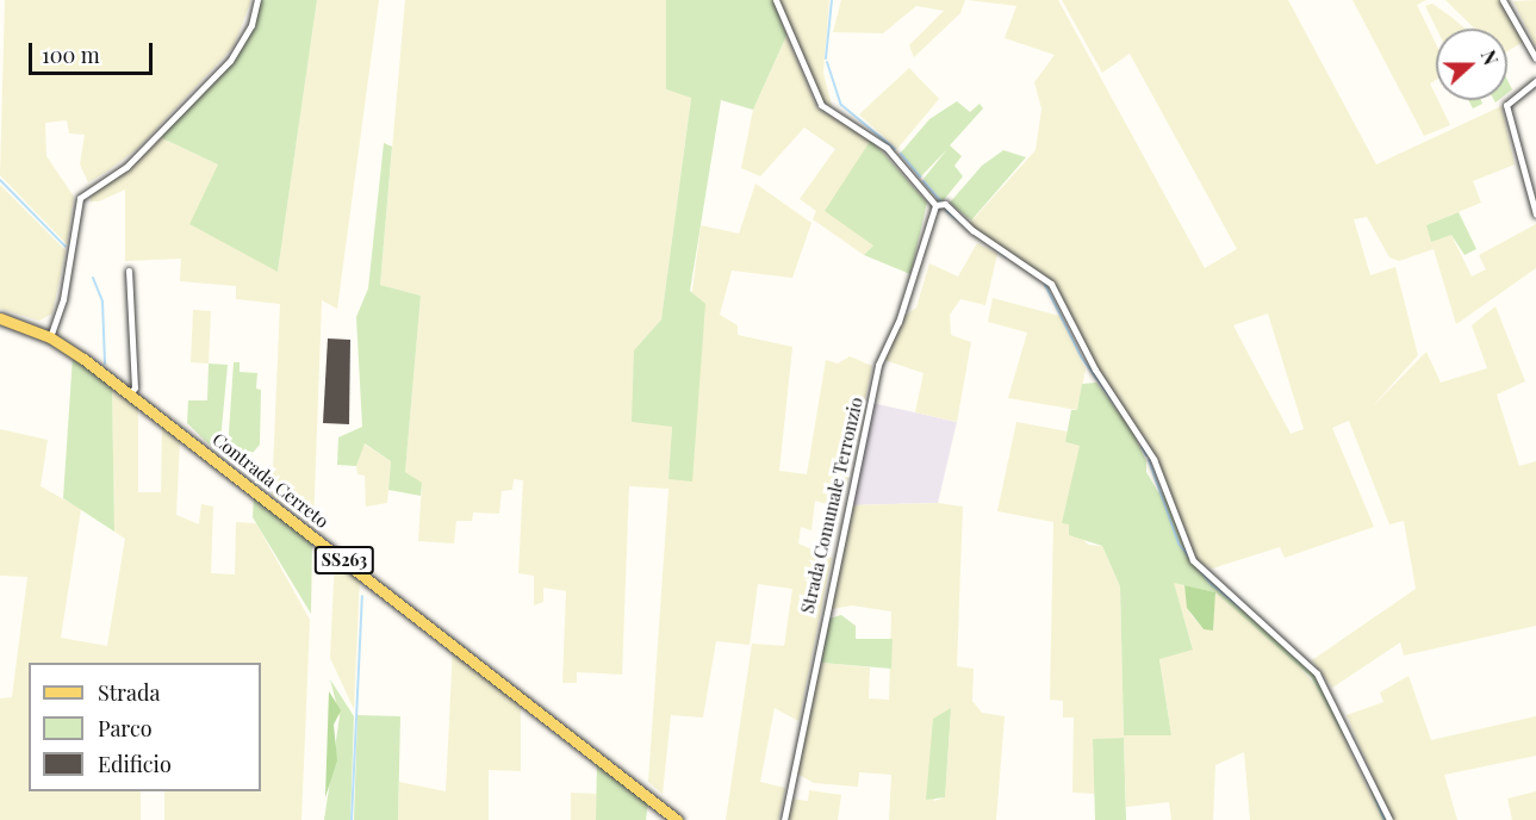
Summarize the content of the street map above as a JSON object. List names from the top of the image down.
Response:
{
  "streets": {
    "main road": ["Contrada Cerreto", "SS263"],
    "street": ["Strada Comunale Terronzio"]
  },
  "legend": ["Strada", "Parco", "Edificio"],
  "scale_bar": "100 m",
  "north": "right"
}
